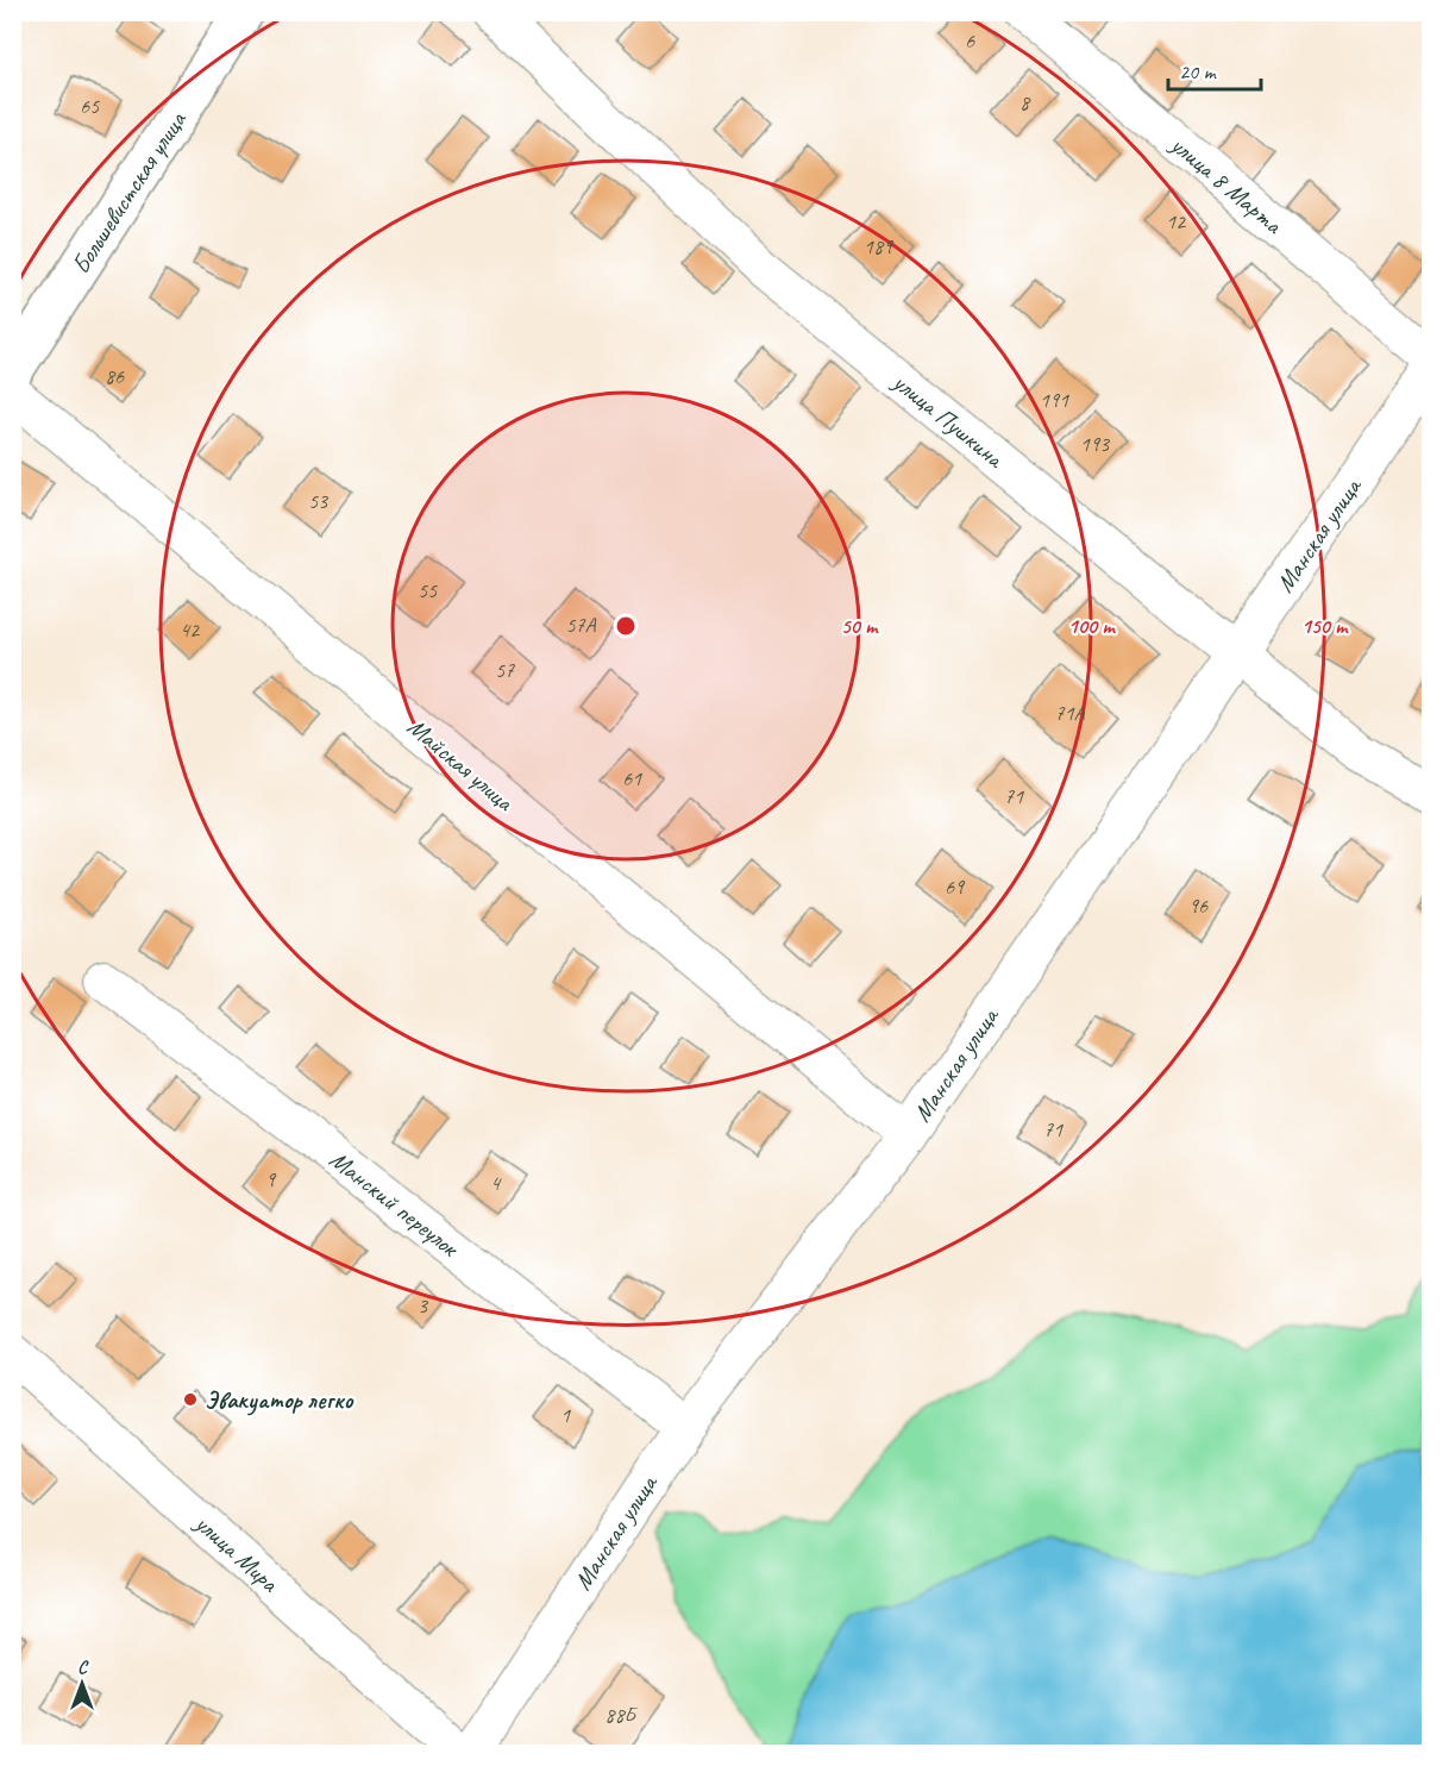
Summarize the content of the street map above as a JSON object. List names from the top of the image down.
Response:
{
  "streets": {
    "street": [
      "улица 8 Марта",
      "Большевистская улица",
      "улица Пушкина",
      "Манская улица",
      "Майская улица",
      "Манский переулок",
      "улица Мира"
    ]
  },
  "crossings": [
    ["улица Пушкина", "Манская улица"],
    ["Манская улица", "Майская улица"],
    ["Манская улица", "Манский переулок"]
  ],
  "places": ["Эвакуатор легко"],
  "house_numbers": [
    "6",
    "8",
    "65",
    "12",
    "189",
    "86",
    "191",
    "193",
    "53",
    "55",
    "57А",
    "42",
    "57",
    "71А",
    "61",
    "71",
    "69",
    "96",
    "71",
    "9",
    "4",
    "3",
    "1",
    "88Б"
  ],
  "scale_bar": "20 m",
  "north": "top",
  "rings": ["50 m", "100 m", "150 m"]
}
